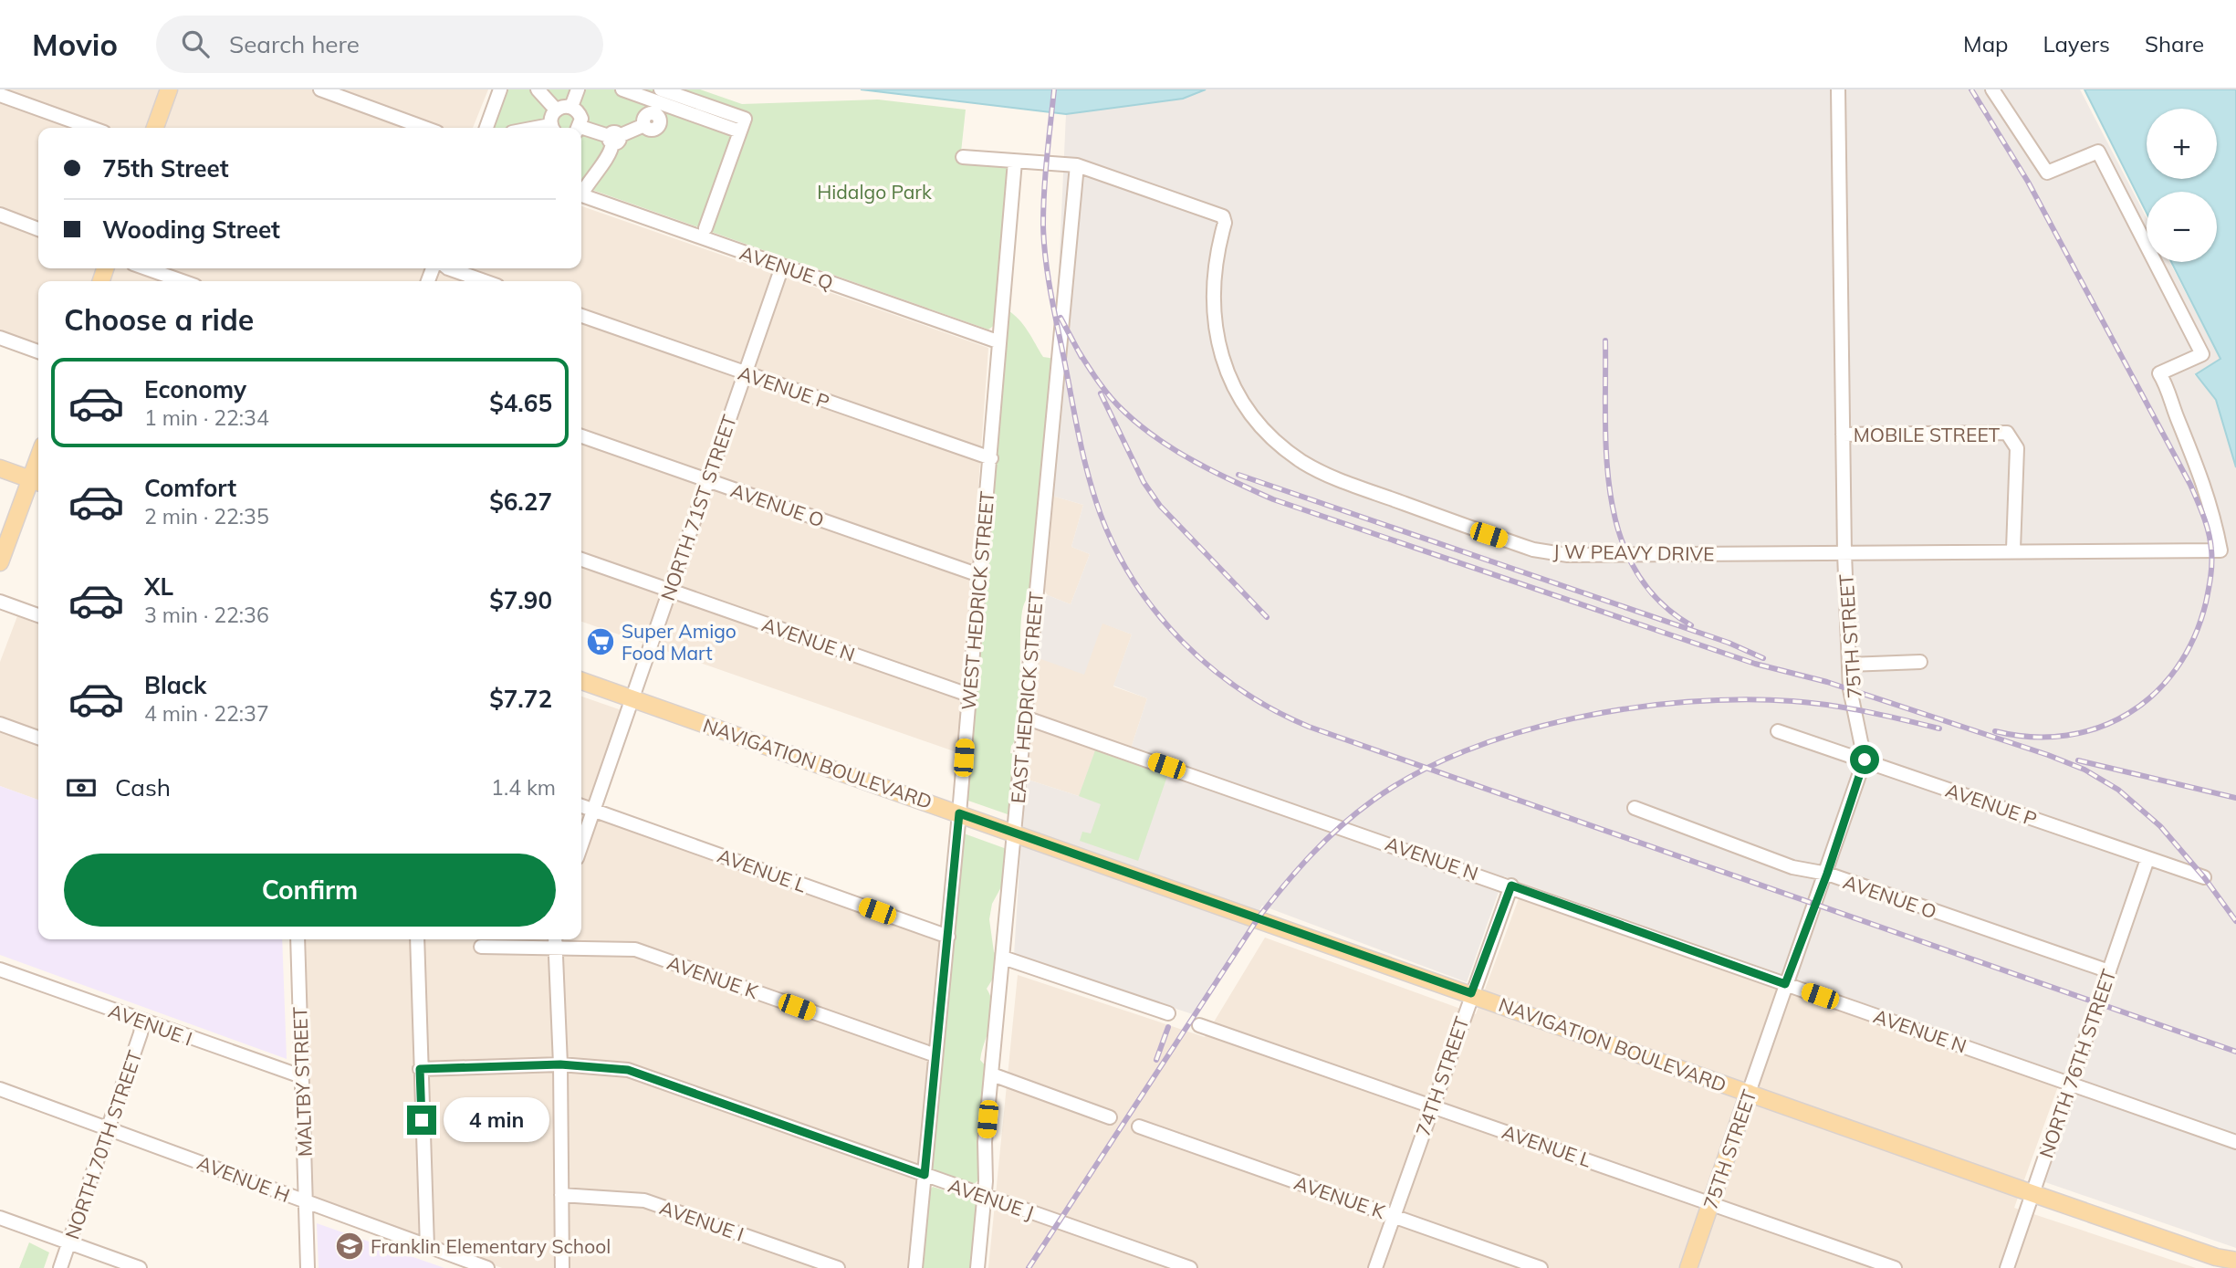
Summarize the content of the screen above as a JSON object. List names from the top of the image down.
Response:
{
  "streets": {
    "main road": ["75TH STREET", "NAVIGATION BOULEVARD"],
    "street": [
      "AVENUE Q",
      "AVENUE P",
      "MOBILE STREET",
      "AVENUE O",
      "NORTH 71ST STREET",
      "J W PEAVY DRIVE",
      "WEST HEDRICK STREET",
      "AVENUE N",
      "EAST HEDRICK STREET",
      "AVENUE L",
      "AVENUE K",
      "AVENUE I",
      "NORTH 76TH STREET",
      "74TH STREET",
      "MALTBY STREET",
      "NORTH 70TH STREET",
      "AVENUE H",
      "AVENUE J"
    ]
  },
  "crossings": [
    ["AVENUE Q", "NORTH 71ST STREET"],
    ["AVENUE Q", "WEST HEDRICK STREET"],
    ["AVENUE P", "NORTH 71ST STREET"],
    ["AVENUE P", "WEST HEDRICK STREET"],
    ["AVENUE P", "75TH STREET"],
    ["AVENUE P", "NORTH 76TH STREET"],
    ["MOBILE STREET", "J W PEAVY DRIVE"],
    ["MOBILE STREET", "75TH STREET"],
    ["AVENUE O", "NORTH 71ST STREET"],
    ["AVENUE O", "WEST HEDRICK STREET"],
    ["AVENUE O", "75TH STREET"],
    ["AVENUE O", "NORTH 76TH STREET"],
    ["NORTH 71ST STREET", "AVENUE N"],
    ["NORTH 71ST STREET", "NAVIGATION BOULEVARD"],
    ["NORTH 71ST STREET", "AVENUE L"],
    ["J W PEAVY DRIVE", "WEST HEDRICK STREET"],
    ["J W PEAVY DRIVE", "75TH STREET"],
    ["J W PEAVY DRIVE", "EAST HEDRICK STREET"],
    ["WEST HEDRICK STREET", "AVENUE N"],
    ["WEST HEDRICK STREET", "NAVIGATION BOULEVARD"],
    ["WEST HEDRICK STREET", "AVENUE L"],
    ["WEST HEDRICK STREET", "AVENUE K"],
    ["WEST HEDRICK STREET", "AVENUE J"],
    ["75TH STREET", "AVENUE N"],
    ["75TH STREET", "NAVIGATION BOULEVARD"],
    ["75TH STREET", "AVENUE L"],
    ["AVENUE N", "EAST HEDRICK STREET"],
    ["AVENUE N", "NORTH 76TH STREET"],
    ["AVENUE N", "74TH STREET"],
    ["EAST HEDRICK STREET", "NAVIGATION BOULEVARD"],
    ["EAST HEDRICK STREET", "AVENUE J"],
    ["NAVIGATION BOULEVARD", "NORTH 76TH STREET"],
    ["NAVIGATION BOULEVARD", "74TH STREET"],
    ["AVENUE L", "74TH STREET"],
    ["AVENUE K", "74TH STREET"],
    ["AVENUE I", "MALTBY STREET"],
    ["AVENUE I", "NORTH 70TH STREET"],
    ["MALTBY STREET", "AVENUE H"],
    ["NORTH 70TH STREET", "AVENUE H"]
  ],
  "parks": ["Hidalgo Park"],
  "places": {
    "supermarket": ["Super Amigo Food Mart"],
    "school or university": ["Franklin Elementary School"]
  },
  "page": {
    "header": "Movio",
    "search": "Search here",
    "nav": ["Map", "Layers", "Share"],
    "map_buttons": ["+", "−"],
    "banner": ["75th Street", "Wooding Street"],
    "heading": "Choose a ride",
    "list": [
      {
        "name": "Economy",
        "note": "1 min · 22:34",
        "value": "$4.65"
      },
      {
        "name": "Comfort",
        "note": "2 min · 22:35",
        "value": "$6.27"
      },
      {
        "name": "XL",
        "note": "3 min · 22:36",
        "value": "$7.90"
      },
      {
        "name": "Black",
        "note": "4 min · 22:37",
        "value": "$7.72"
      }
    ],
    "pay": ["Cash", "1.4 km"],
    "buttons": "Confirm",
    "bubble": "4 min"
  }
}
